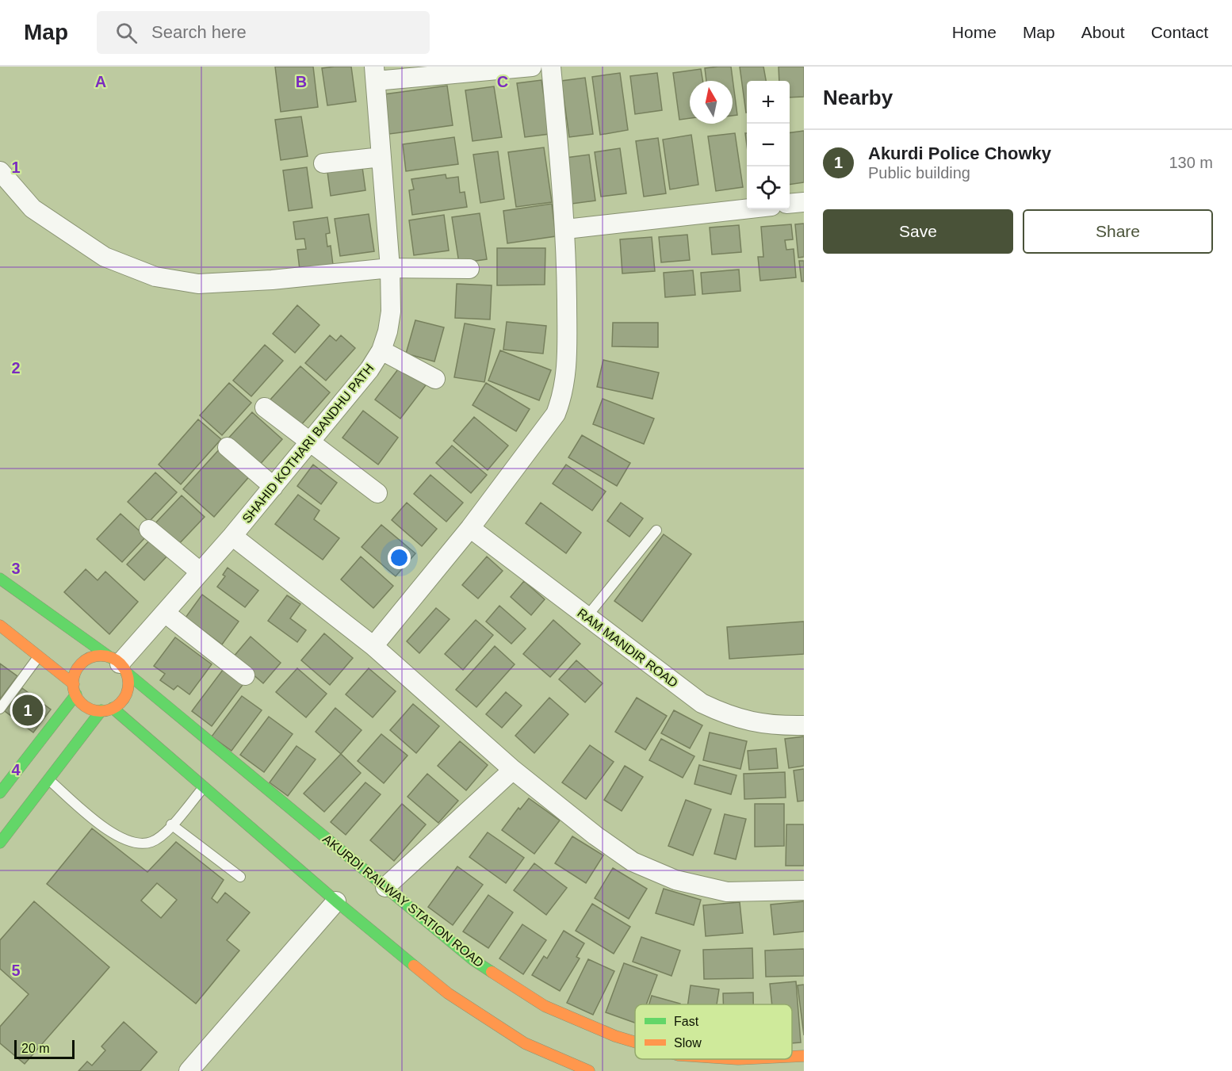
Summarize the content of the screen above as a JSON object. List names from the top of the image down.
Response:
{
  "streets": {
    "main road": ["AKURDI RAILWAY STATION ROAD"],
    "street": ["SHAHID KOTHARI BANDHU PATH", "RAM MANDIR ROAD"]
  },
  "crossings": [
    ["SHAHID KOTHARI BANDHU PATH", "AKURDI RAILWAY STATION ROAD"]
  ],
  "legend": ["Fast", "Slow"],
  "scale_bar": "20 m",
  "north": "top",
  "page": {
    "header": "Map",
    "search": "Search here",
    "nav": [
      "Home",
      "Map",
      "About",
      "Contact"
    ],
    "heading": "Nearby",
    "map_buttons": ["+", "−"],
    "list": [
      {
        "mark": "1",
        "name": "Akurdi Police Chowky",
        "note": "Public building",
        "value": "130 m"
      }
    ],
    "buttons": ["Save", "Share"],
    "pins": "1",
    "scale": "20 m"
  },
  "grid": {
    "columns": ["A", "B", "C"],
    "rows": [
      "1",
      "2",
      "3",
      "4",
      "5"
    ]
  }
}
